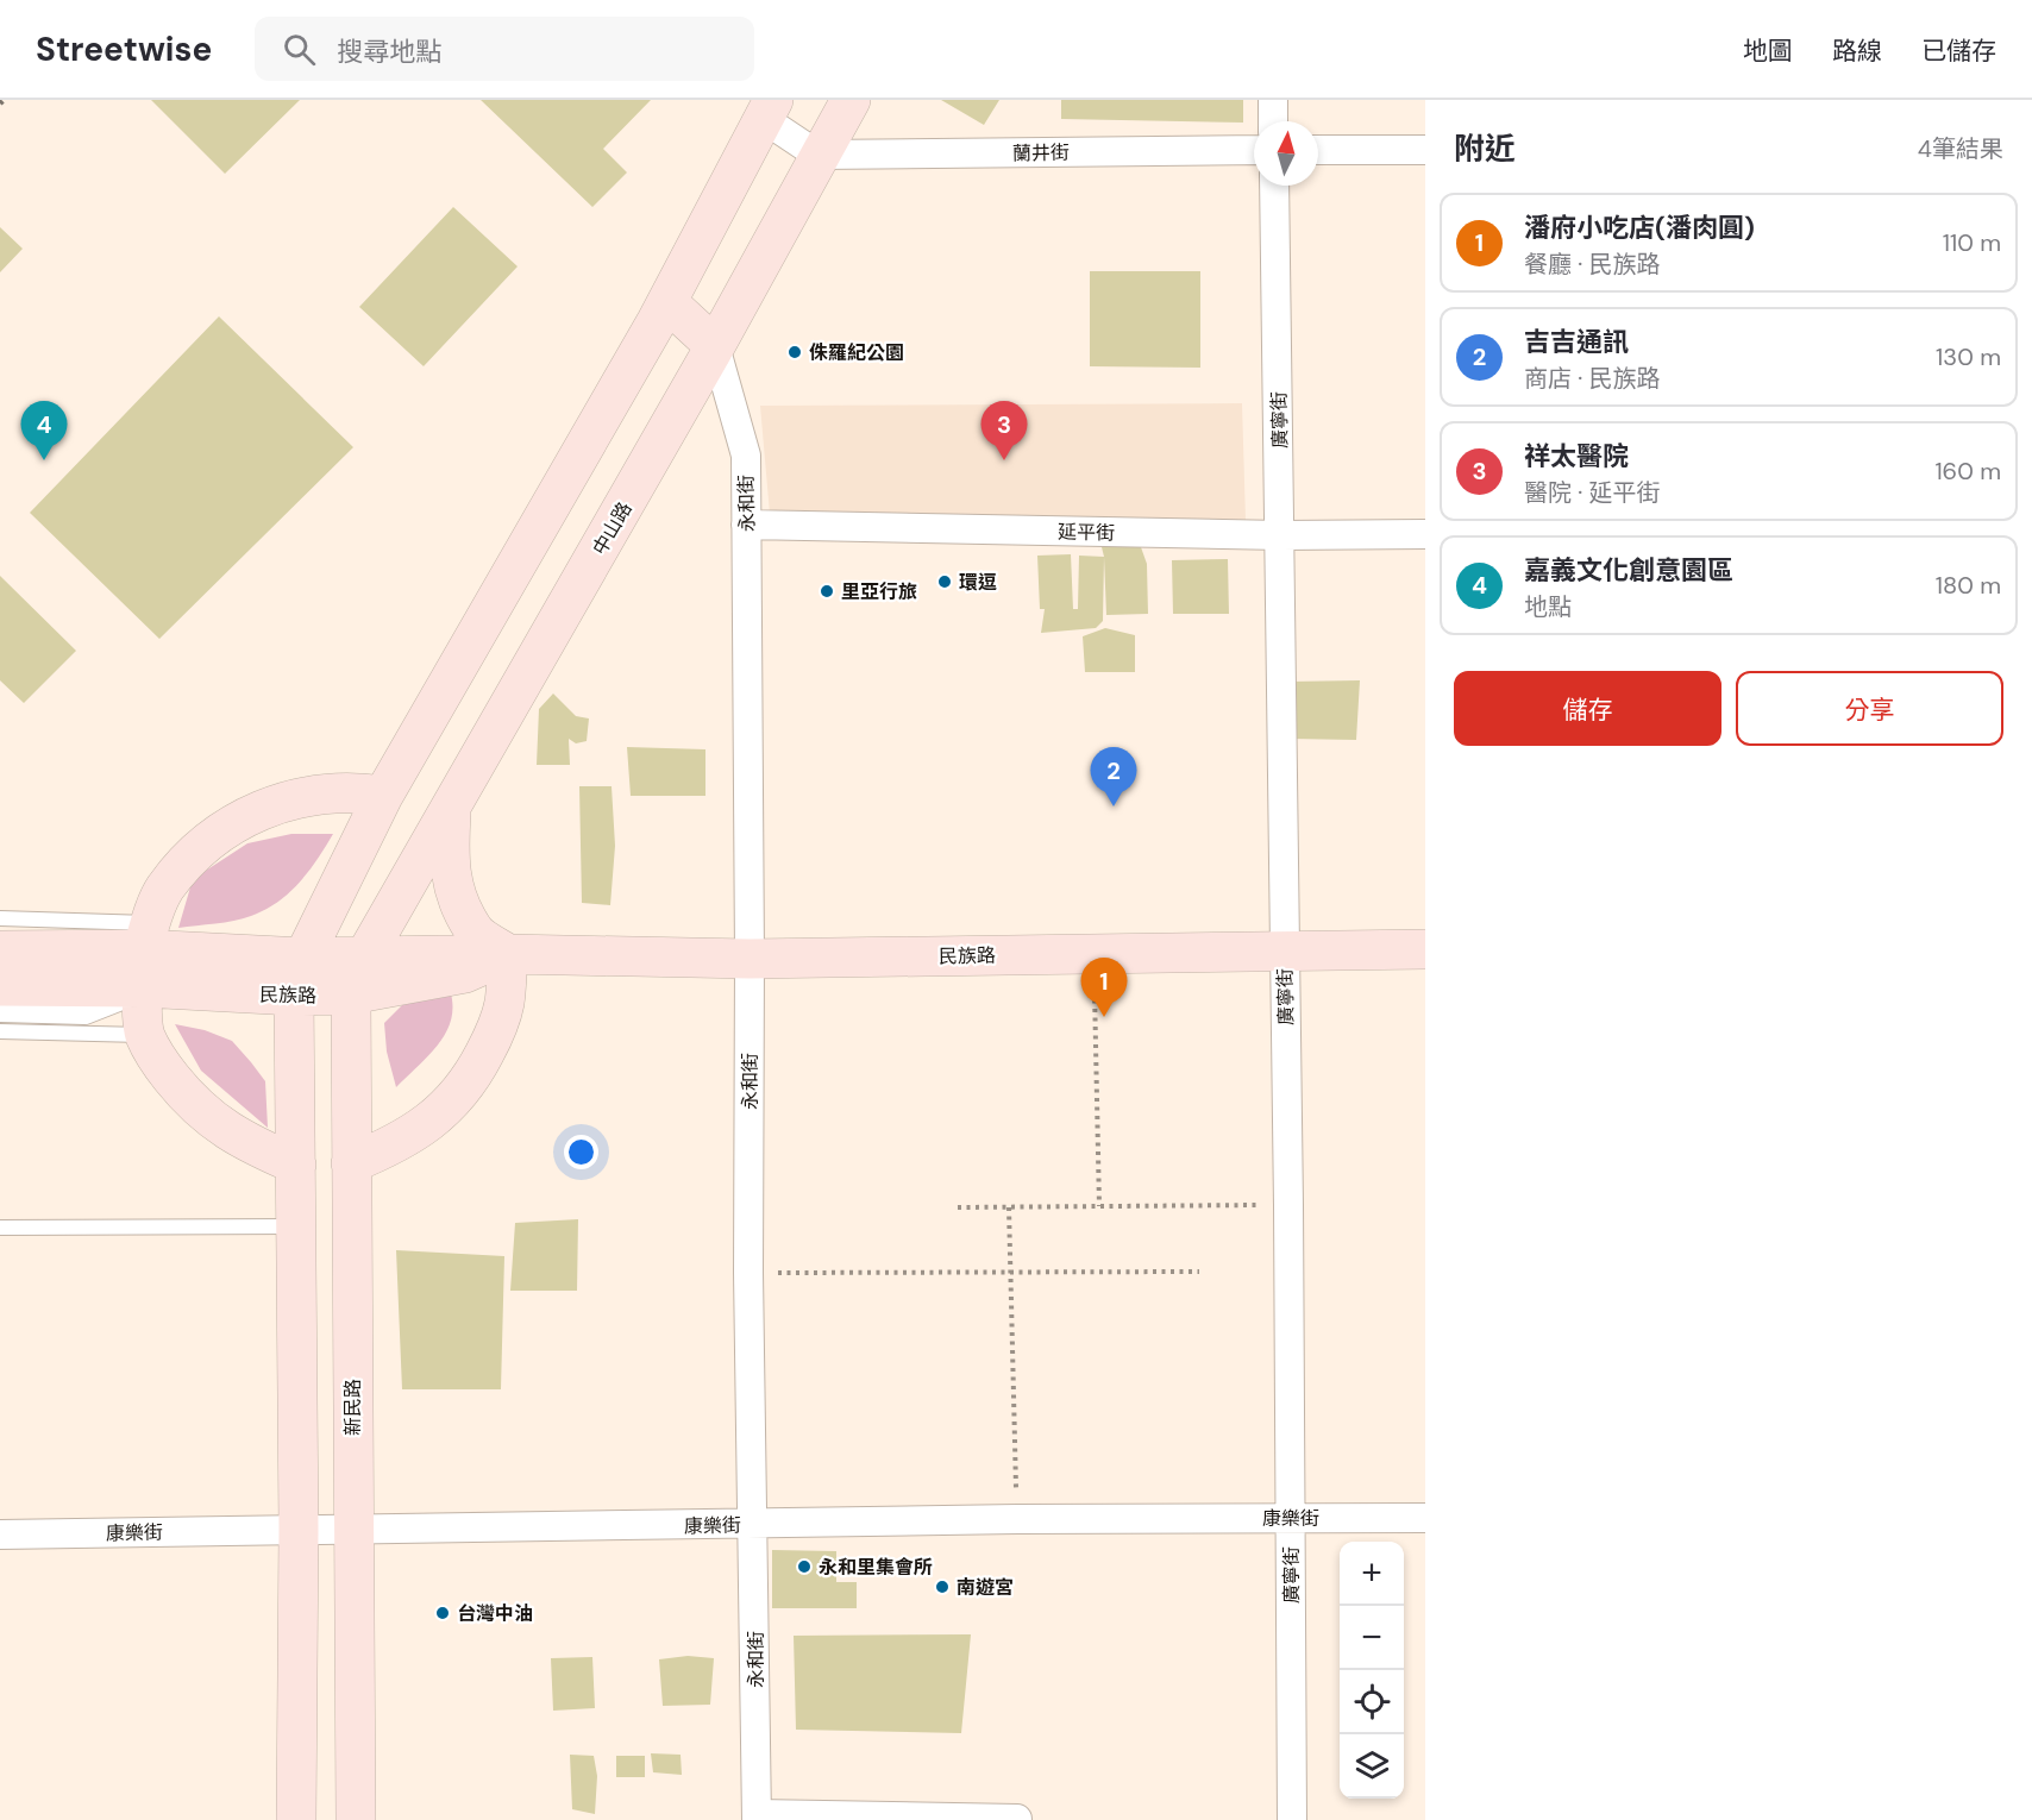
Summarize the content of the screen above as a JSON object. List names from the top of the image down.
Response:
{
  "streets": {
    "main road": ["中山路", "民族路", "新民路"],
    "street": [
      "蘭井街",
      "廣寧街",
      "永和街",
      "延平街",
      "康樂街"
    ]
  },
  "crossings": [
    ["蘭井街", "中山路"],
    ["廣寧街", "延平街"],
    ["廣寧街", "民族路"],
    ["廣寧街", "康樂街"],
    ["永和街", "中山路"],
    ["永和街", "延平街"],
    ["永和街", "民族路"],
    ["永和街", "康樂街"],
    ["中山路", "民族路"],
    ["中山路", "新民路"],
    ["民族路", "新民路"],
    ["新民路", "康樂街"]
  ],
  "places": [
    "侏羅紀公園",
    "環逗",
    "里亞行旅",
    "永和里集會所",
    "南遊宮",
    "台灣中油"
  ],
  "north": "top",
  "page": {
    "header": "Streetwise",
    "search": "搜尋地點",
    "nav": ["地圖", "路線", "已儲存"],
    "heading": ["附近", "4筆結果"],
    "list": [
      {
        "mark": "1",
        "name": "潘府小吃店(潘肉圓)",
        "note": "餐廳 · 民族路",
        "value": "110 m"
      },
      {
        "mark": "2",
        "name": "吉吉通訊",
        "note": "商店 · 民族路",
        "value": "130 m"
      },
      {
        "mark": "3",
        "name": "祥太醫院",
        "note": "醫院 · 延平街",
        "value": "160 m"
      },
      {
        "mark": "4",
        "name": "嘉義文化創意園區",
        "note": "地點",
        "value": "180 m"
      }
    ],
    "pins": [
      "3",
      "4",
      "2",
      "1"
    ],
    "buttons": ["儲存", "分享"],
    "map_buttons": ["+", "−"]
  }
}
